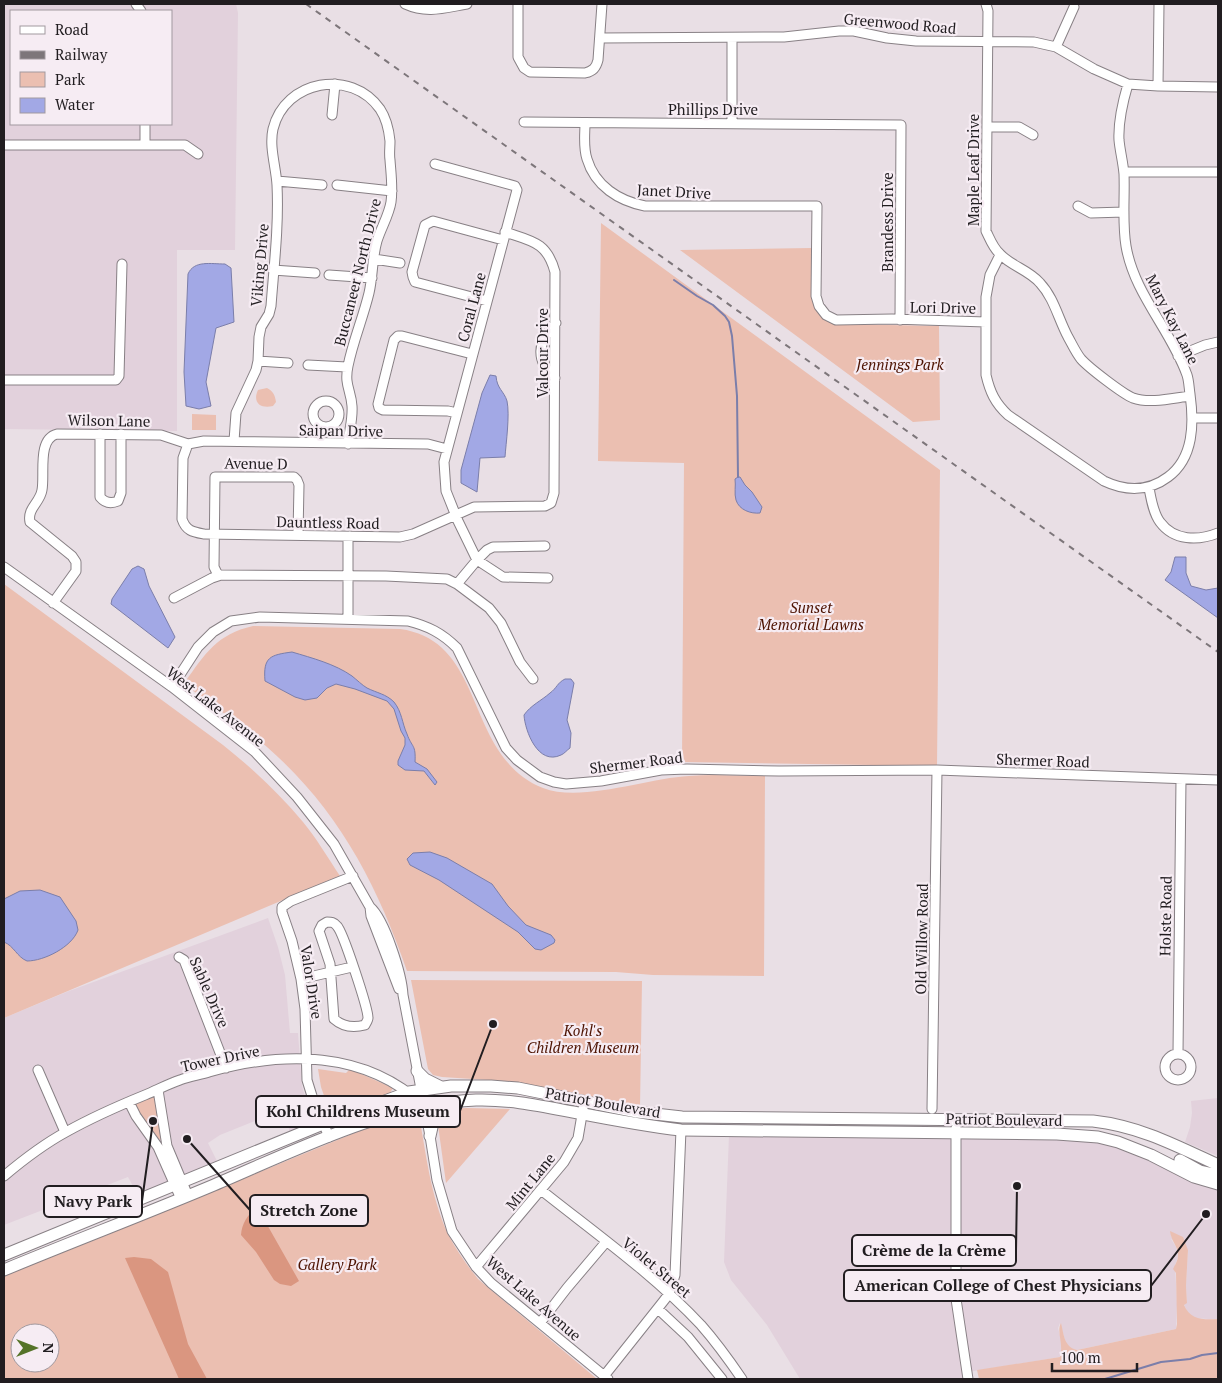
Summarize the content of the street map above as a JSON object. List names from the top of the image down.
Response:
{
  "streets": {
    "main road": ["Patriot Boulevard"],
    "street": [
      "Greenwood Road",
      "Phillips Drive",
      "Maple Leaf Drive",
      "Janet Drive",
      "Brandess Drive",
      "Viking Drive",
      "Buccaneer North Drive",
      "Coral Lane",
      "Lori Drive",
      "Mary Kay Lane",
      "Valcour Drive",
      "Wilson Lane",
      "Saipan Drive",
      "Avenue D",
      "Dauntless Road",
      "West Lake Avenue",
      "Shermer Road",
      "Holste Road",
      "Old Willow Road",
      "Valor Drive",
      "Sable Drive",
      "Tower Drive",
      "Mint Lane",
      "Violet Street"
    ]
  },
  "crossings": [
    ["Greenwood Road", "Maple Leaf Drive"],
    ["Greenwood Road", "Mary Kay Lane"],
    ["Phillips Drive", "Janet Drive"],
    ["Phillips Drive", "Brandess Drive"],
    ["Maple Leaf Drive", "Mary Kay Lane"],
    ["Janet Drive", "Lori Drive"],
    ["Brandess Drive", "Lori Drive"],
    ["Viking Drive", "Buccaneer North Drive"],
    ["Viking Drive", "Saipan Drive"],
    ["Buccaneer North Drive", "Saipan Drive"],
    ["Coral Lane", "Valcour Drive"],
    ["Coral Lane", "Saipan Drive"],
    ["Coral Lane", "Dauntless Road"],
    ["Lori Drive", "Mary Kay Lane"],
    ["Valcour Drive", "Dauntless Road"],
    ["Wilson Lane", "Saipan Drive"],
    ["Wilson Lane", "Dauntless Road"],
    ["Wilson Lane", "West Lake Avenue"],
    ["Saipan Drive", "Dauntless Road"],
    ["Avenue D", "Dauntless Road"],
    ["West Lake Avenue", "Shermer Road"],
    ["West Lake Avenue", "Valor Drive"],
    ["West Lake Avenue", "Tower Drive"],
    ["West Lake Avenue", "Patriot Boulevard"],
    ["West Lake Avenue", "Mint Lane"],
    ["Shermer Road", "Holste Road"],
    ["Shermer Road", "Old Willow Road"],
    ["Valor Drive", "Tower Drive"],
    ["Valor Drive", "Patriot Boulevard"],
    ["Sable Drive", "Tower Drive"],
    ["Tower Drive", "Patriot Boulevard"],
    ["Patriot Boulevard", "Mint Lane"],
    ["Mint Lane", "Violet Street"]
  ],
  "parks": [
    "Jennings Park",
    "Sunset Memorial Lawns",
    "Kohl's Children Museum",
    "Gallery Park"
  ],
  "places": [
    "Kohl Childrens Museum",
    "Navy Park",
    "Stretch Zone",
    "Crème de la Crème",
    "American College of Chest Physicians"
  ],
  "legend": [
    "Road",
    "Railway",
    "Park",
    "Water"
  ],
  "scale_bar": "100 m",
  "north": "right"
}
